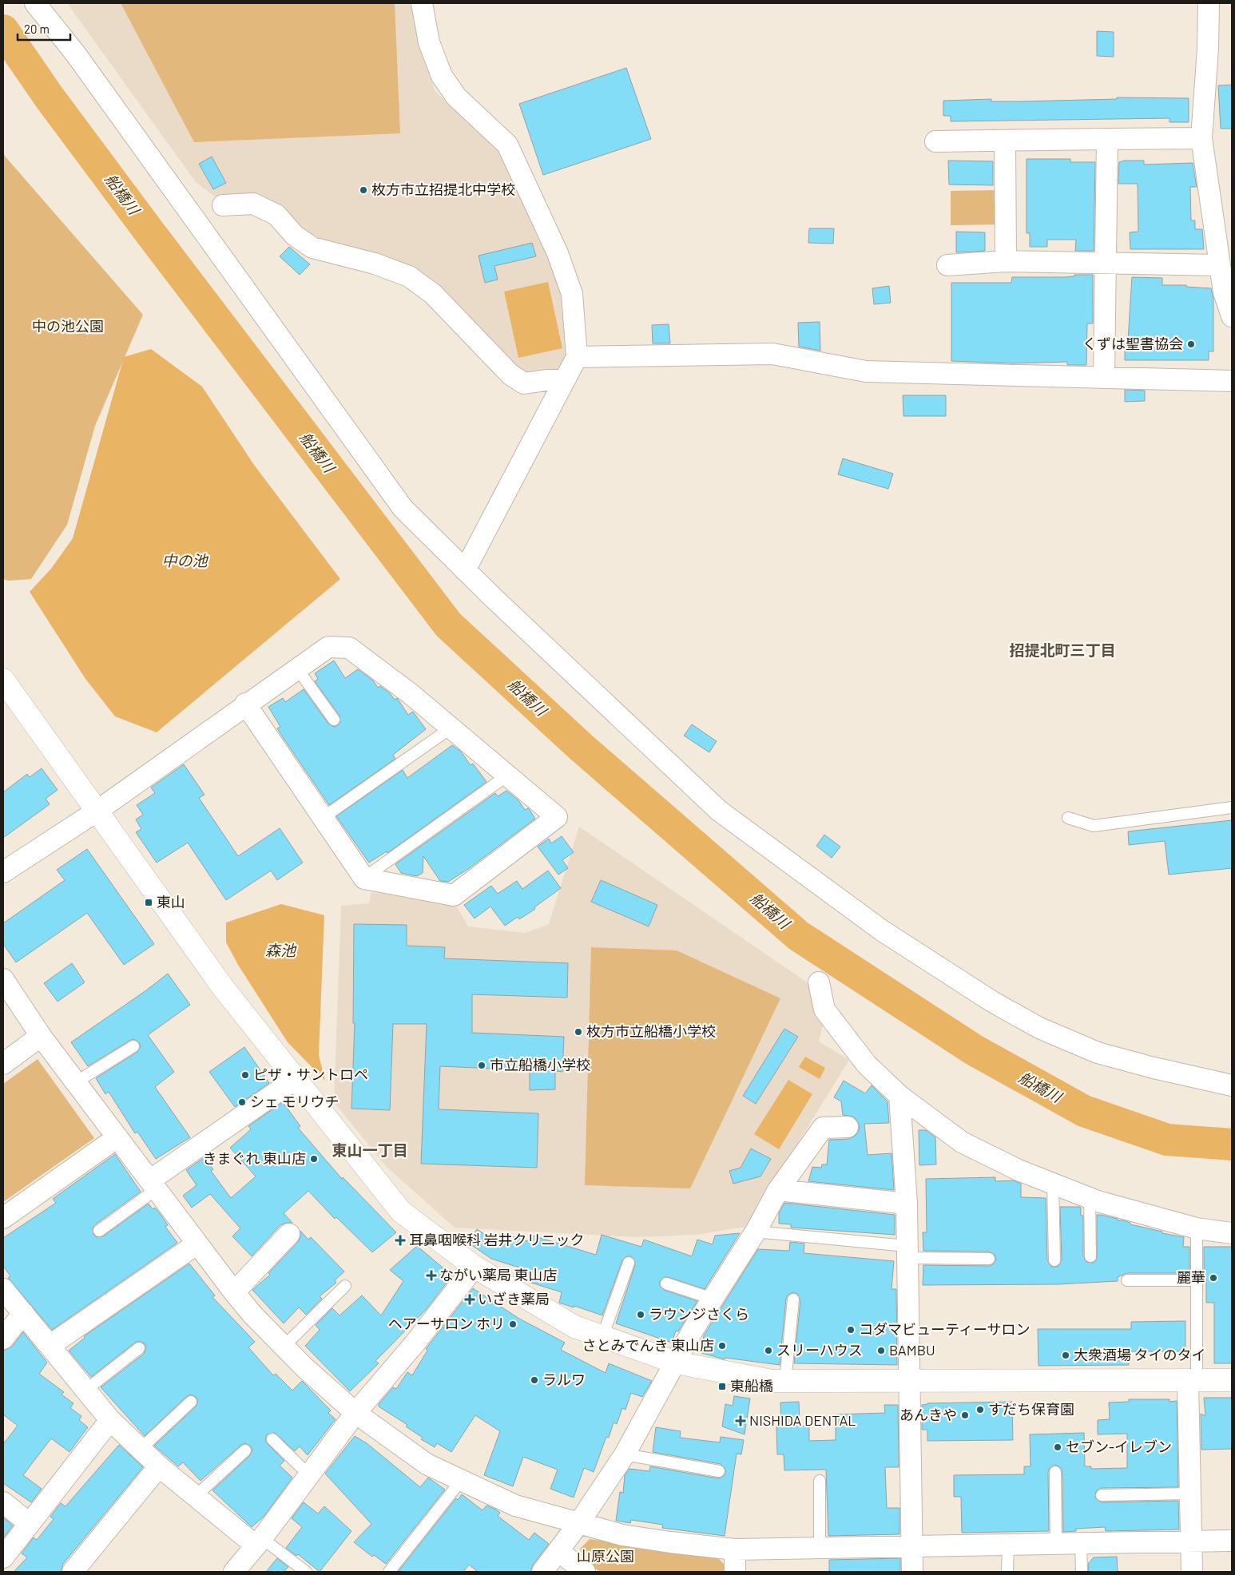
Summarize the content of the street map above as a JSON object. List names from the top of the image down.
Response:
{
  "districts": ["招提北町三丁目", "東山一丁目"],
  "water": ["船橋川", "中の池", "森池"],
  "parks": ["中の池公園", "山原公園"],
  "places": {
    "other": [
      "枚方市立招提北中学校",
      "くずは聖書協会",
      "枚方市立船橋小学校",
      "市立船橋小学校",
      "ピザ・サントロペ",
      "シェ モリウチ",
      "きまぐれ 東山店",
      "麗華",
      "ラウンジさくら",
      "ヘアーサロン ホリ",
      "コダマビューティーサロン",
      "さとみでんき 東山店",
      "スリーハウス",
      "BAMBU",
      "大衆酒場 タイのタイ",
      "ラルワ",
      "すだち保育園",
      "あんきや",
      "セブン-イレブン"
    ],
    "transit": ["東山", "東船橋"],
    "health": [
      "耳鼻咽喉科 岩井クリニック",
      "ながい薬局 東山店",
      "いざき薬局",
      "NISHIDA DENTAL"
    ]
  },
  "scale_bar": "20 m"
}
